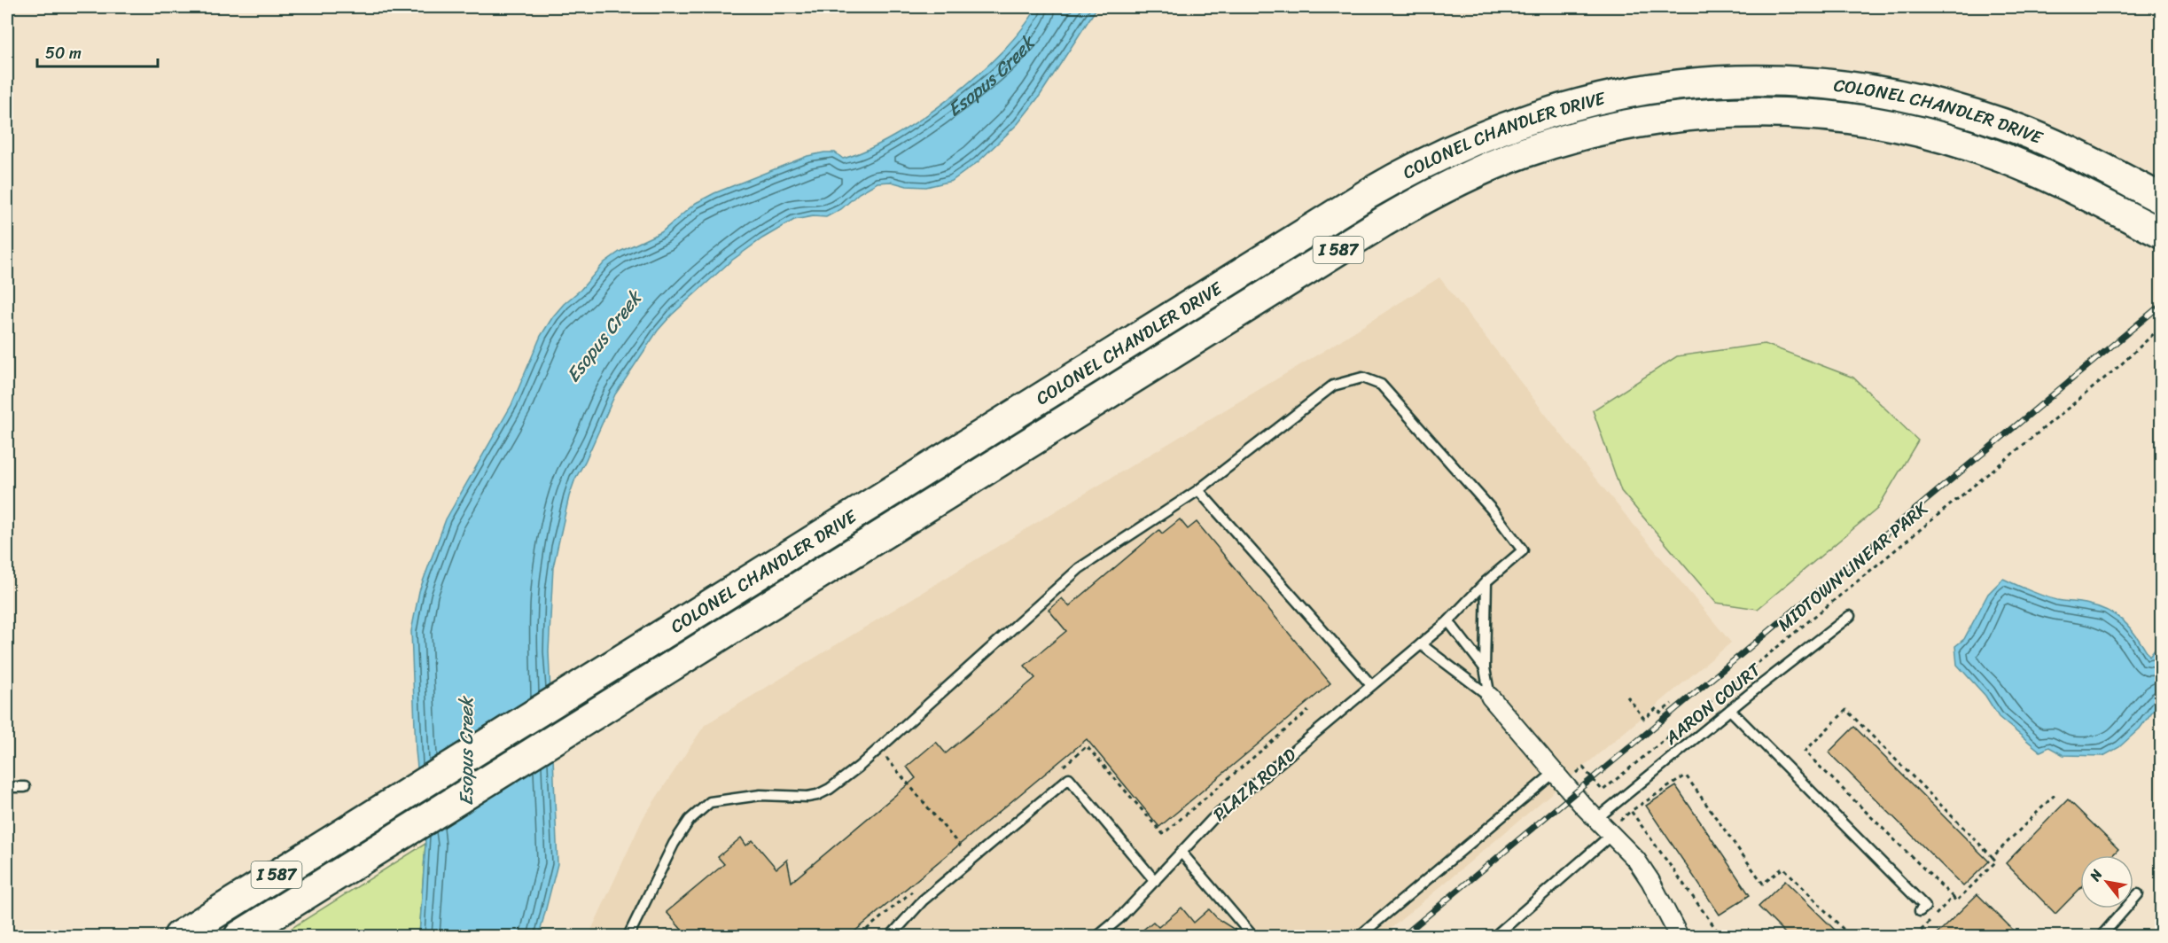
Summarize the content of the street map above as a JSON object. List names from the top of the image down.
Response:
{
  "streets": {
    "highway": ["COLONEL CHANDLER DRIVE", "I 587"],
    "lane": ["AARON COURT", "PLAZA ROAD"],
    "path": ["MIDTOWN LINEAR PARK"]
  },
  "water": ["Esopus Creek"],
  "scale_bar": "50 m",
  "north": "top left"
}
